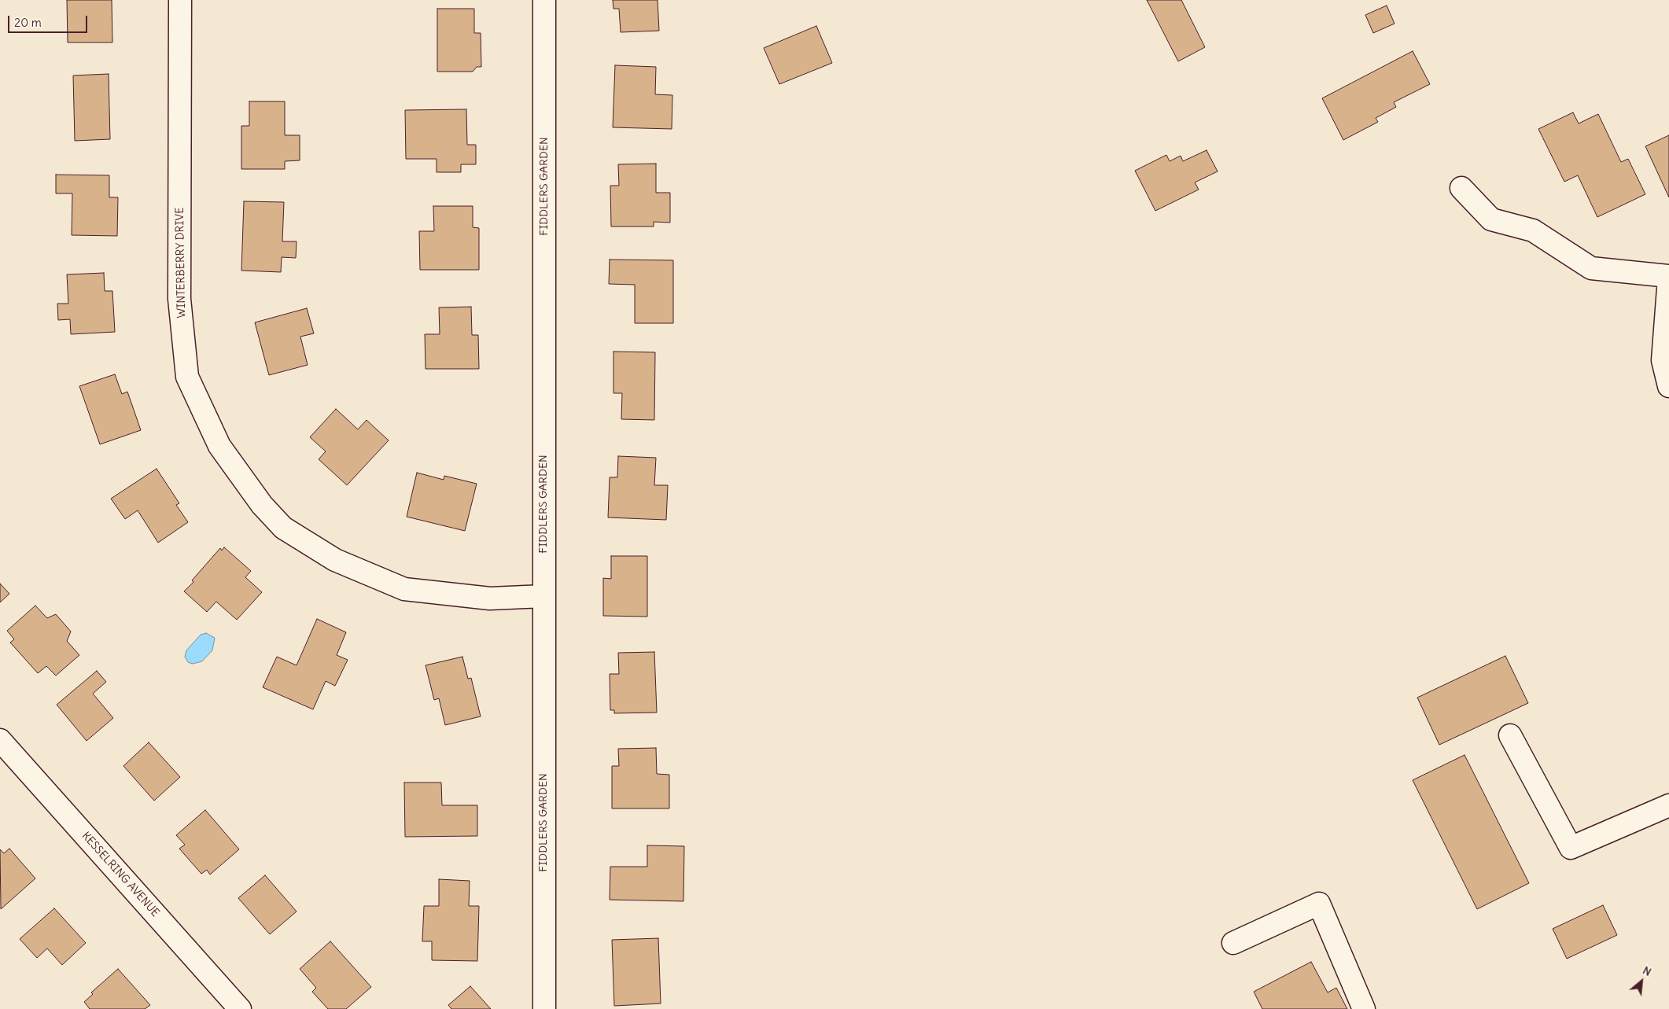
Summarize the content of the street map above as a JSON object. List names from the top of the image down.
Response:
{
  "streets": {
    "street": ["FIDDLERS GARDEN", "WINTERBERRY DRIVE", "KESSELRING AVENUE"]
  },
  "crossings": [
    ["FIDDLERS GARDEN", "WINTERBERRY DRIVE"]
  ],
  "scale_bar": "20 m",
  "north": "top right"
}
